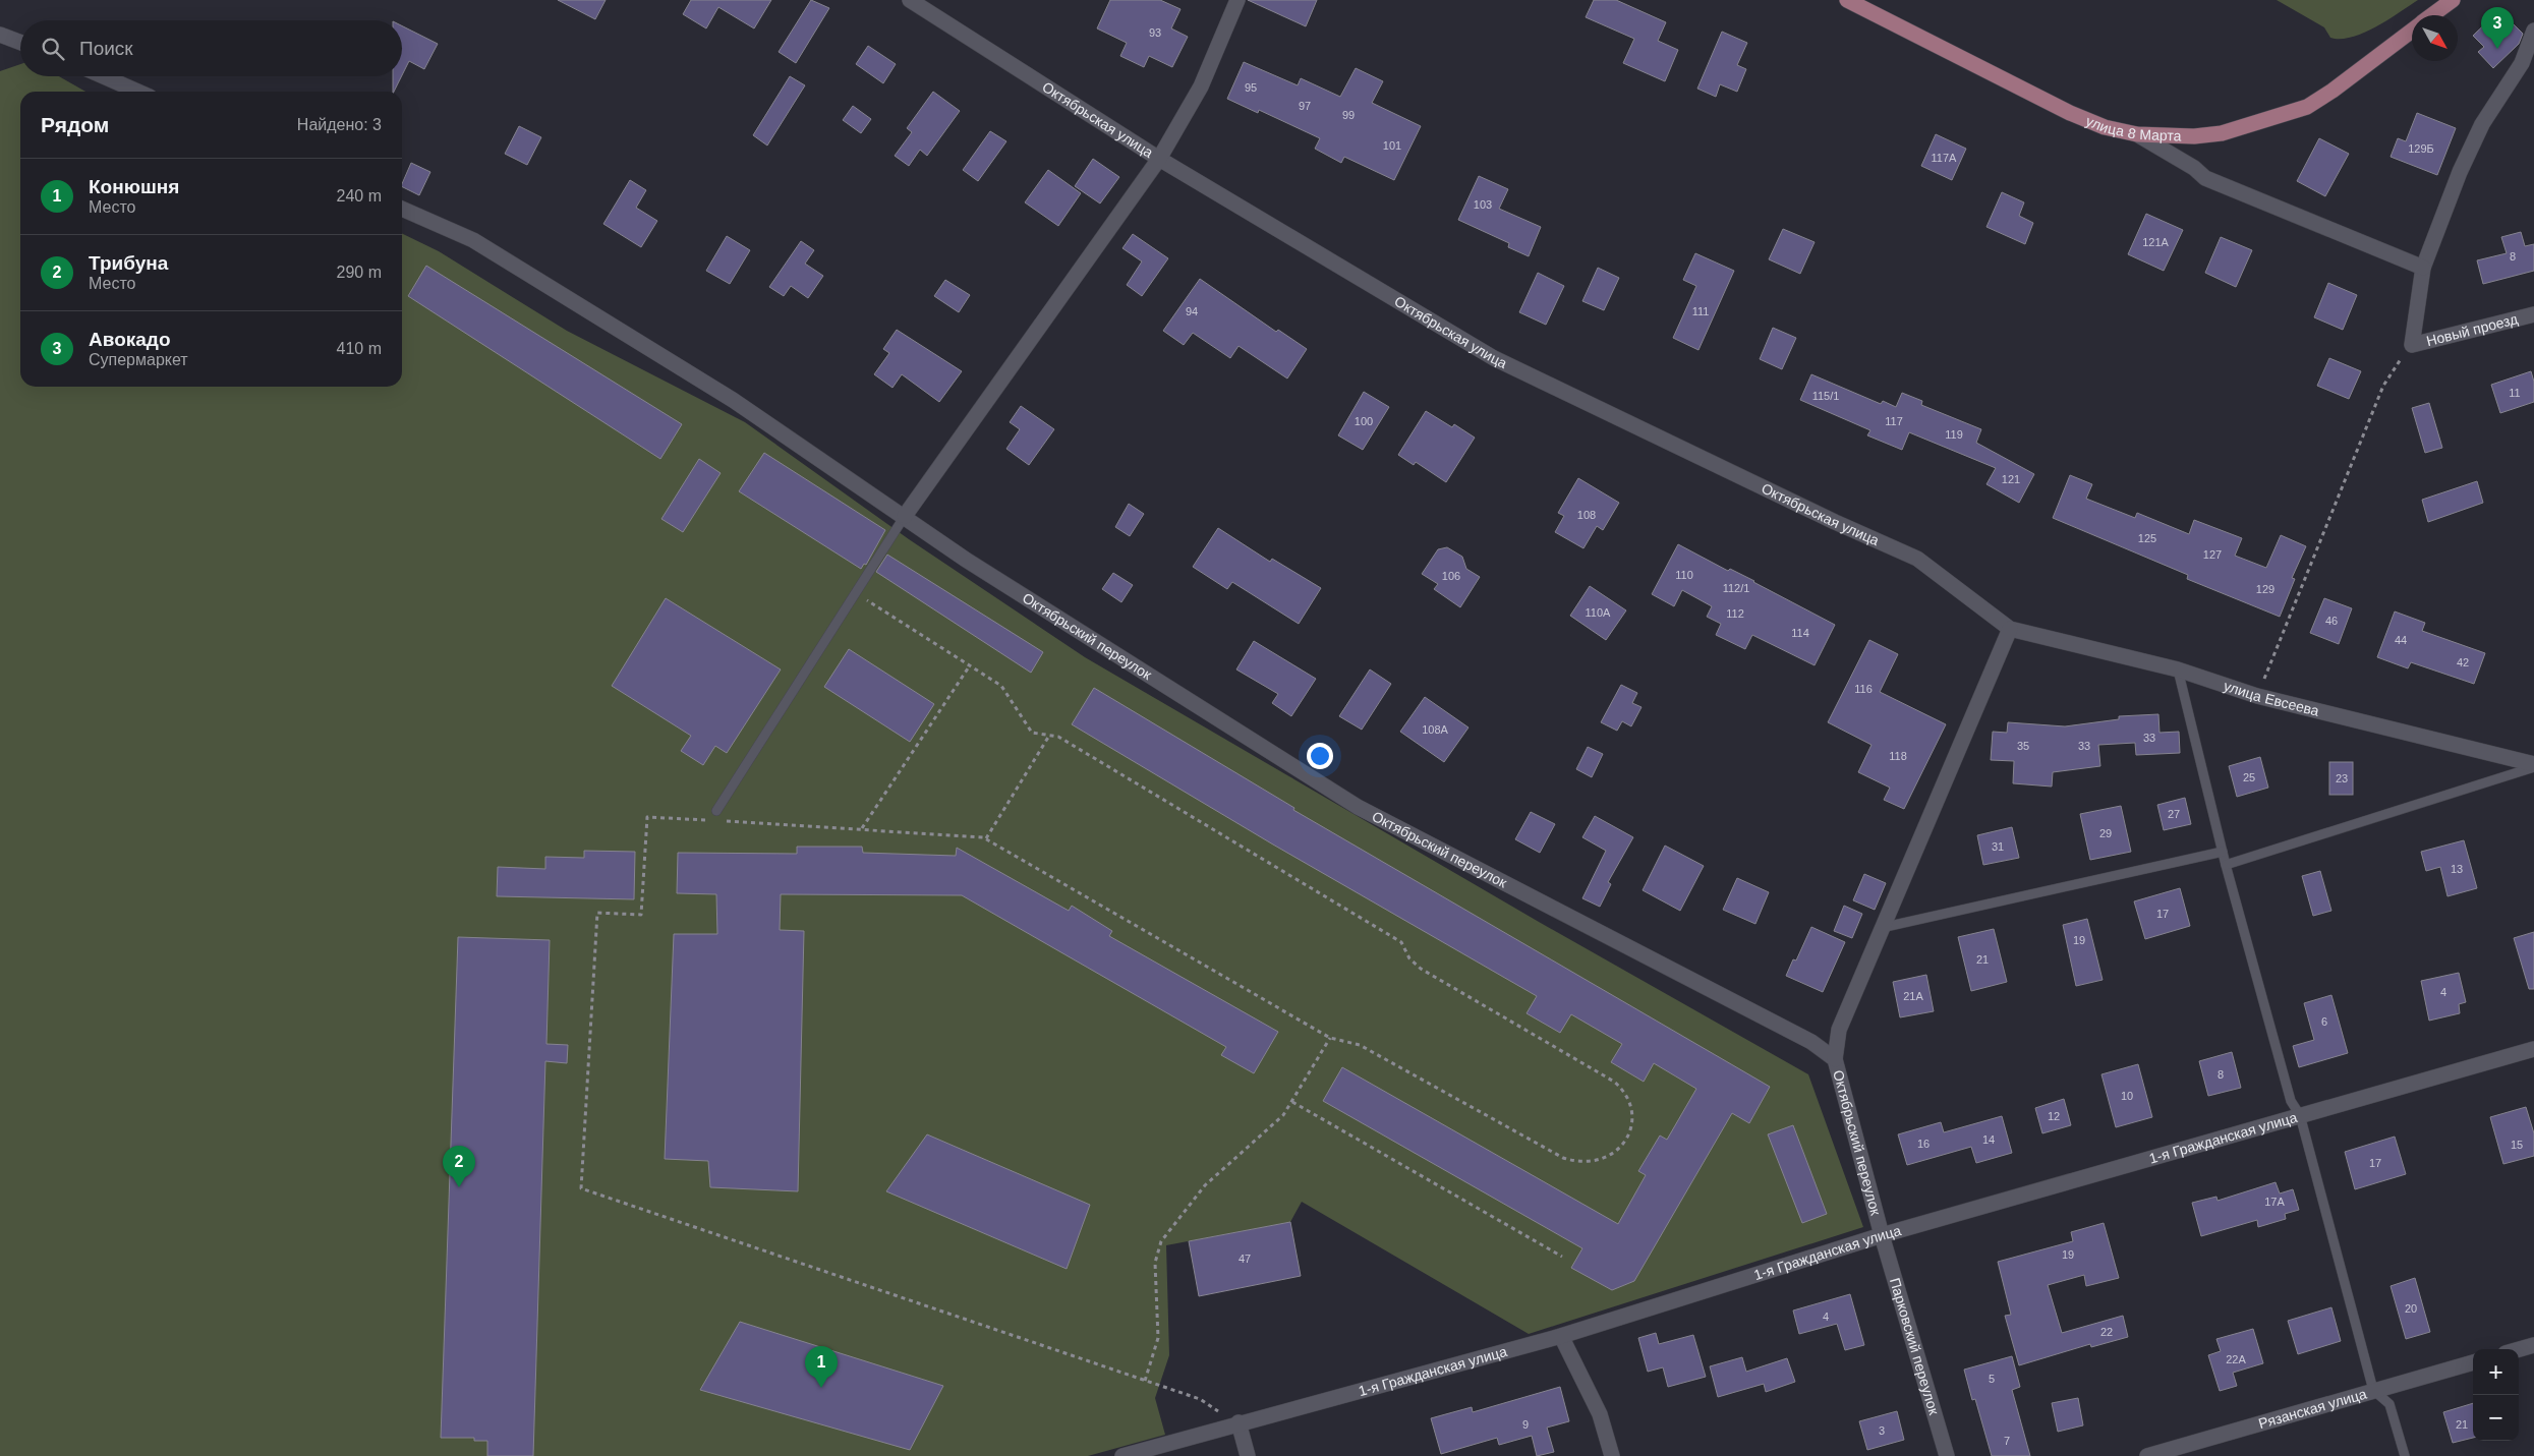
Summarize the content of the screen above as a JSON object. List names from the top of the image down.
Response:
{
  "streets": {
    "main road": ["улица 8 Марта"],
    "street": [
      "Октябрьская улица",
      "Новый проезд",
      "Октябрьский переулок",
      "улица Евсеева",
      "1-я Гражданская улица",
      "Парковский переулок",
      "Рязанская улица"
    ]
  },
  "crossings": [
    ["Октябрьская улица", "улица Евсеева"],
    ["Октябрьский переулок", "1-я Гражданская улица"],
    ["Октябрьский переулок", "Парковский переулок"],
    ["1-я Гражданская улица", "Парковский переулок"]
  ],
  "house_numbers": [
    "93",
    "95",
    "97",
    "99",
    "101",
    "129Б",
    "117А",
    "103",
    "121А",
    "8",
    "94",
    "111",
    "11",
    "115/1",
    "100",
    "117",
    "119",
    "121",
    "108",
    "125",
    "127",
    "110",
    "106",
    "112/1",
    "129",
    "110А",
    "112",
    "46",
    "114",
    "44",
    "42",
    "116",
    "108А",
    "33",
    "35",
    "33",
    "118",
    "25",
    "23",
    "27",
    "29",
    "31",
    "13",
    "17",
    "19",
    "21",
    "4",
    "21А",
    "6",
    "8",
    "10",
    "12",
    "14",
    "16",
    "15",
    "17",
    "17А",
    "19",
    "47",
    "20",
    "4",
    "22",
    "22А",
    "5",
    "9",
    "21",
    "3",
    "7"
  ],
  "north": "bottom right",
  "page": {
    "pins": ["3", "2", "1"],
    "search": "Поиск",
    "heading": ["Рядом", "Найдено: 3"],
    "list": [
      {
        "mark": "1",
        "name": "Конюшня",
        "note": "Место",
        "value": "240 m"
      },
      {
        "mark": "2",
        "name": "Трибуна",
        "note": "Место",
        "value": "290 m"
      },
      {
        "mark": "3",
        "name": "Авокадо",
        "note": "Супермаркет",
        "value": "410 m"
      }
    ],
    "map_buttons": ["+", "−"]
  }
}
